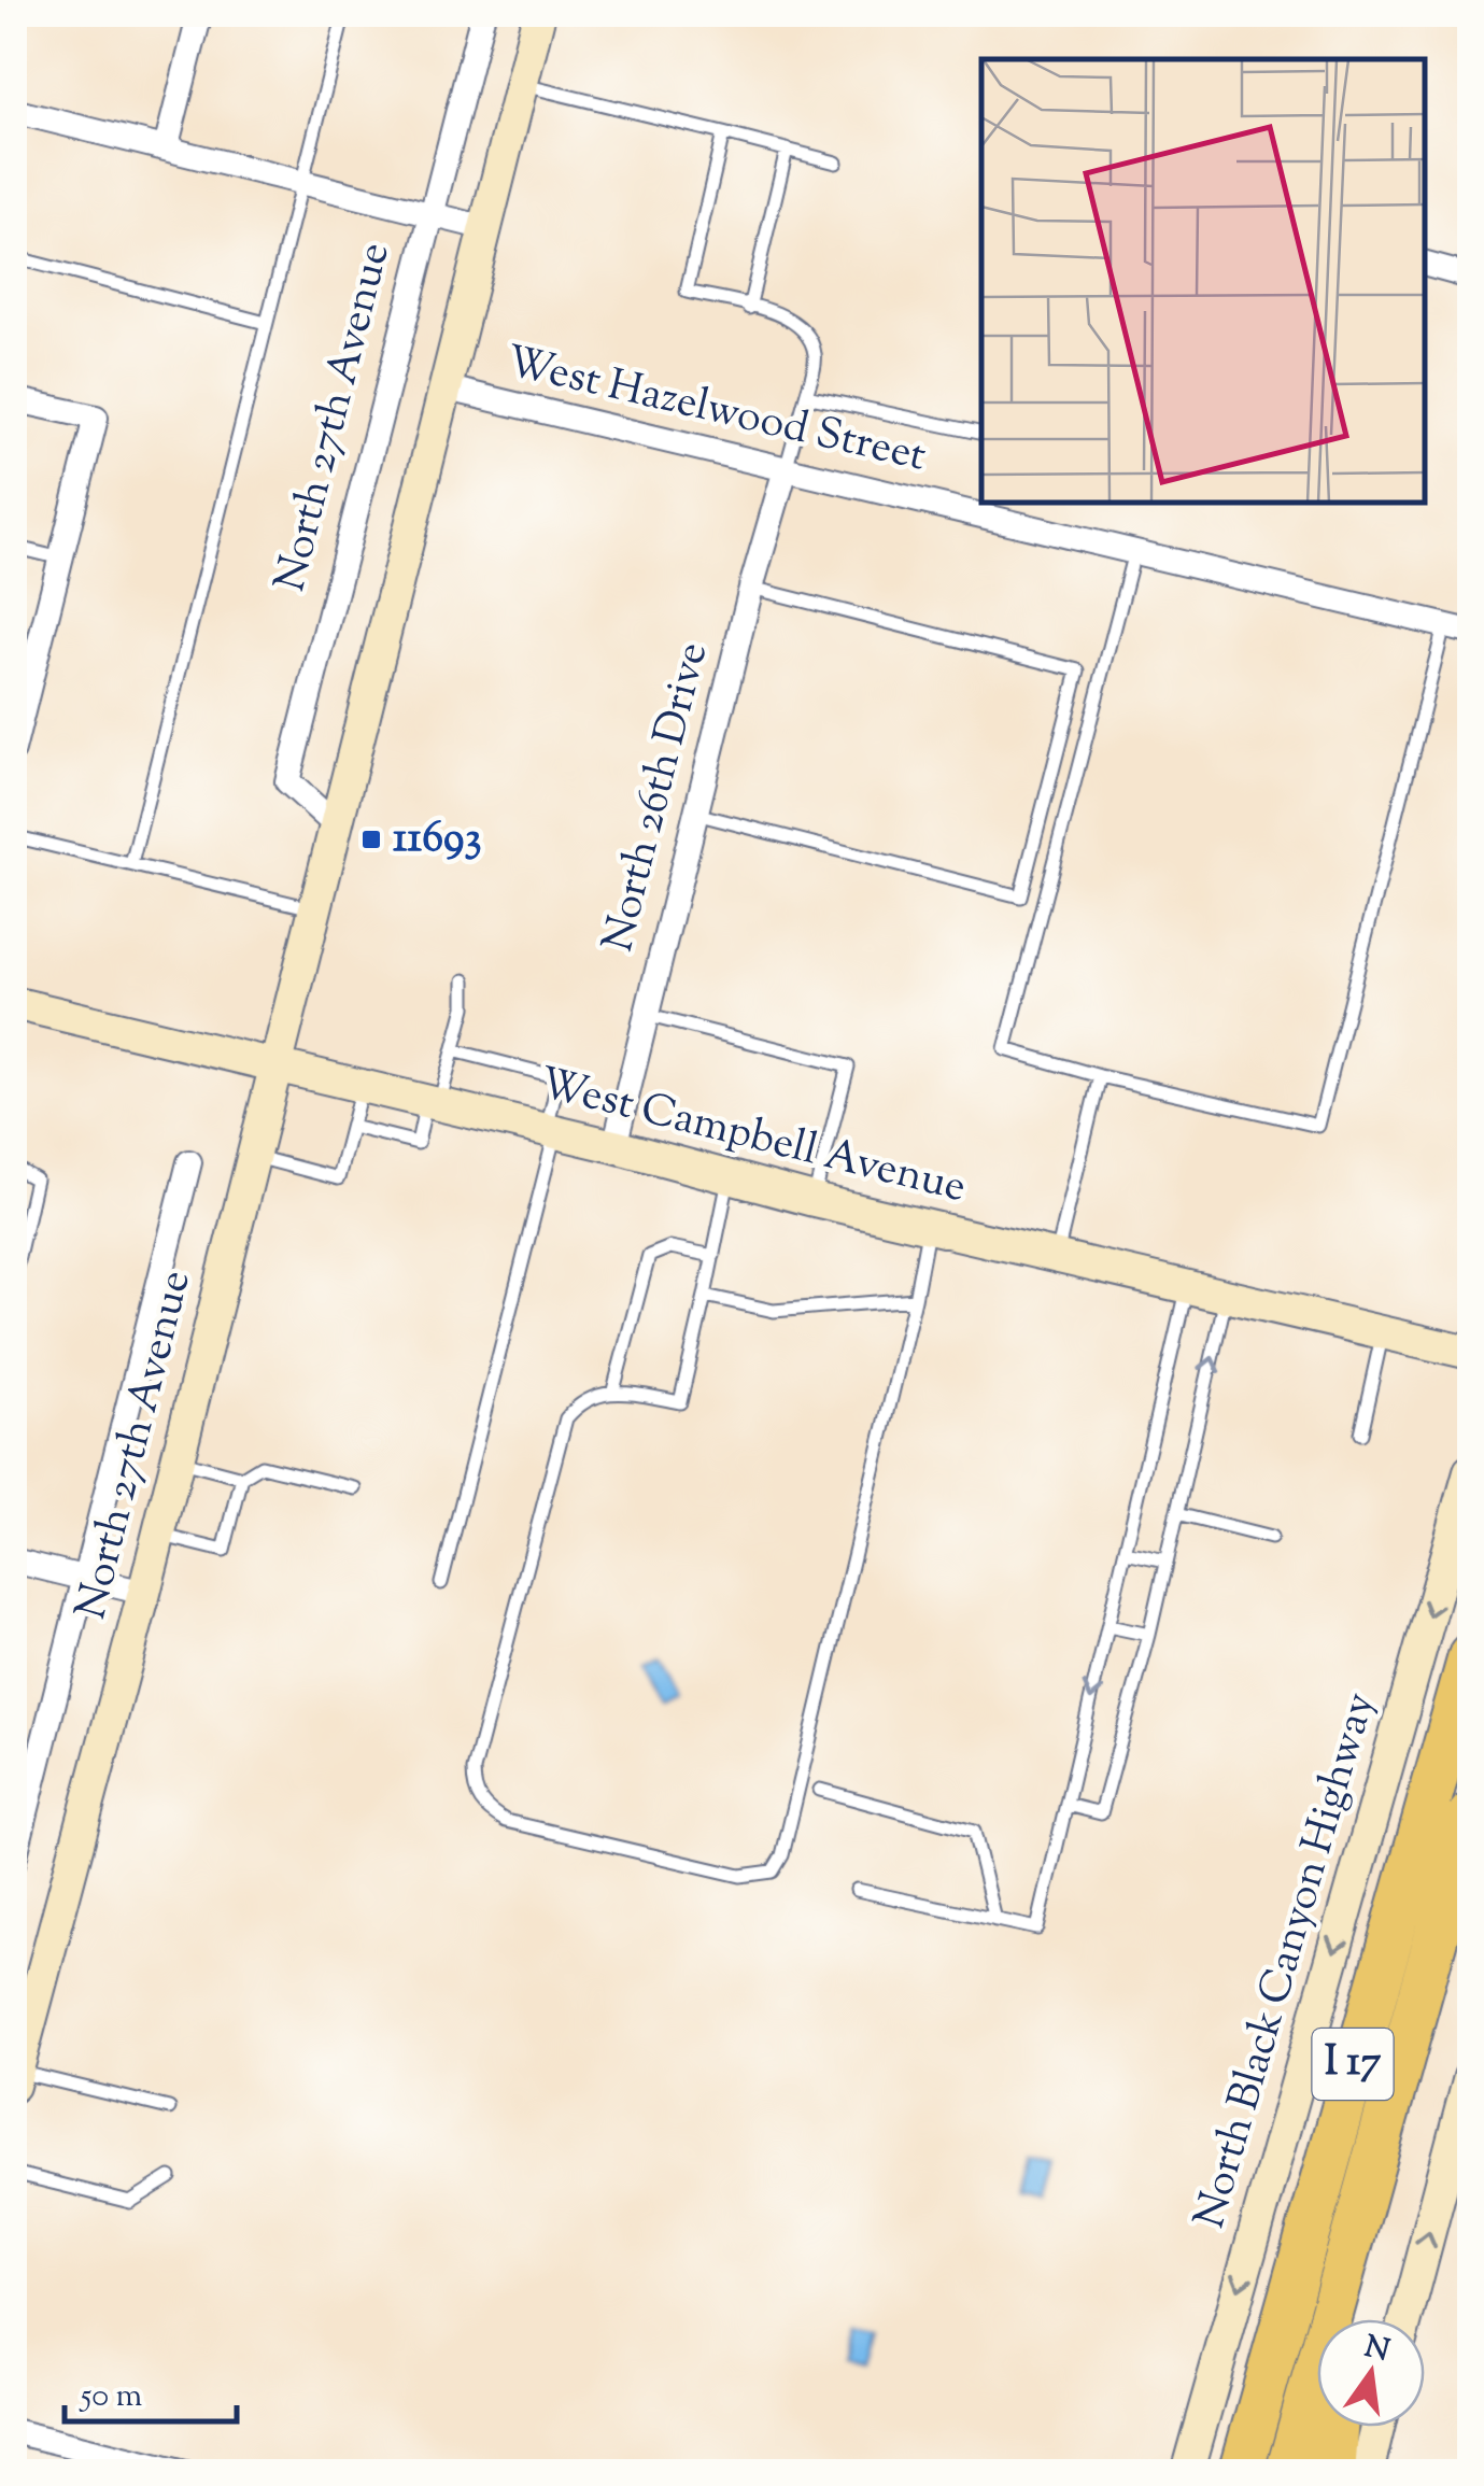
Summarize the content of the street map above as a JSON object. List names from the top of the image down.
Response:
{
  "streets": {
    "highway": ["I 17"],
    "main road": ["North 27th Avenue", "West Campbell Avenue", "North Black Canyon Highway"],
    "street": ["West Hazelwood Street", "North 26th Drive"]
  },
  "crossings": [
    ["West Hazelwood Street", "North 27th Avenue"],
    ["West Hazelwood Street", "North 26th Drive"],
    ["North 27th Avenue", "West Campbell Avenue"],
    ["North 26th Drive", "West Campbell Avenue"]
  ],
  "one_way": ["North Black Canyon Highway"],
  "places": {
    "transit": ["11693"]
  },
  "scale_bar": "50 m",
  "north": "top"
}
